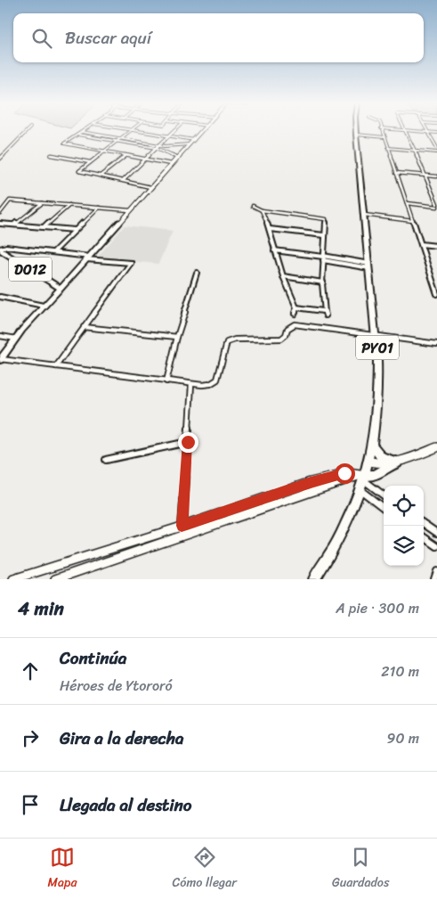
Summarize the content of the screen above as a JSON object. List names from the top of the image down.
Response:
{
  "streets": {
    "highway": ["PY01"],
    "main road": ["D012"]
  },
  "page": {
    "search": "Buscar aquí",
    "heading": ["4 min", "A pie · 300 m"],
    "list": [
      ["Continúa", "Héroes de Ytororó", "210 m"],
      ["Gira a la derecha", "90 m"],
      "Llegada al destino"
    ],
    "nav": ["Mapa", "Cómo llegar", "Guardados"]
  }
}
